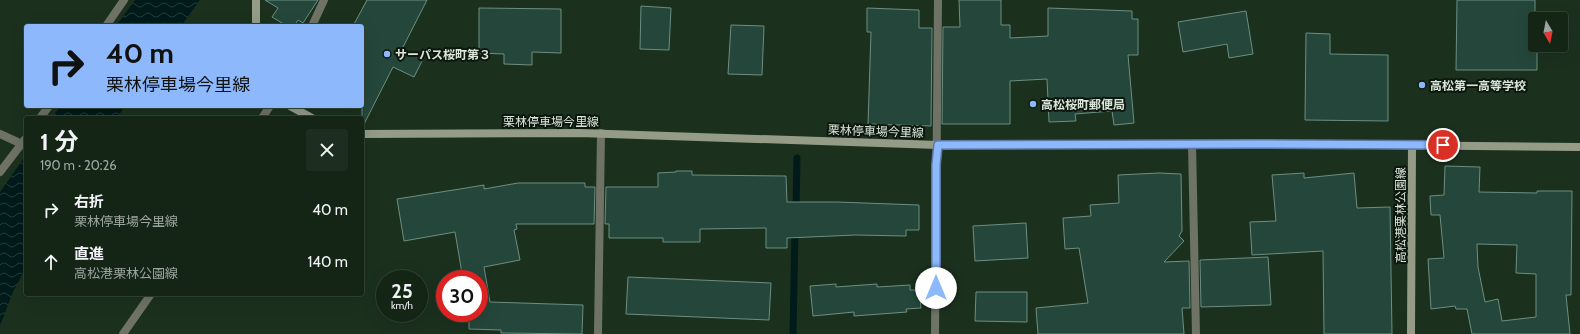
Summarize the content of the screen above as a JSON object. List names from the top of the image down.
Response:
{
  "streets": {
    "main road": ["栗林停車場今里線", "高松港栗林公園線"]
  },
  "crossings": [
    ["栗林停車場今里線", "高松港栗林公園線"]
  ],
  "places": ["サーパス桜町第３", "高松第一高等学校", "高松桜町郵便局"],
  "north": "bottom",
  "page": {
    "turn": ["40 m", "栗林停車場今里線"],
    "heading": ["1 分", "190 m · 20:26"],
    "list": [
      {
        "name": "右折",
        "note": "栗林停車場今里線",
        "value": "40 m"
      },
      {
        "name": "直進",
        "note": "高松港栗林公園線",
        "value": "140 m"
      }
    ],
    "speed": "25 km/h",
    "limit": "30"
  }
}
